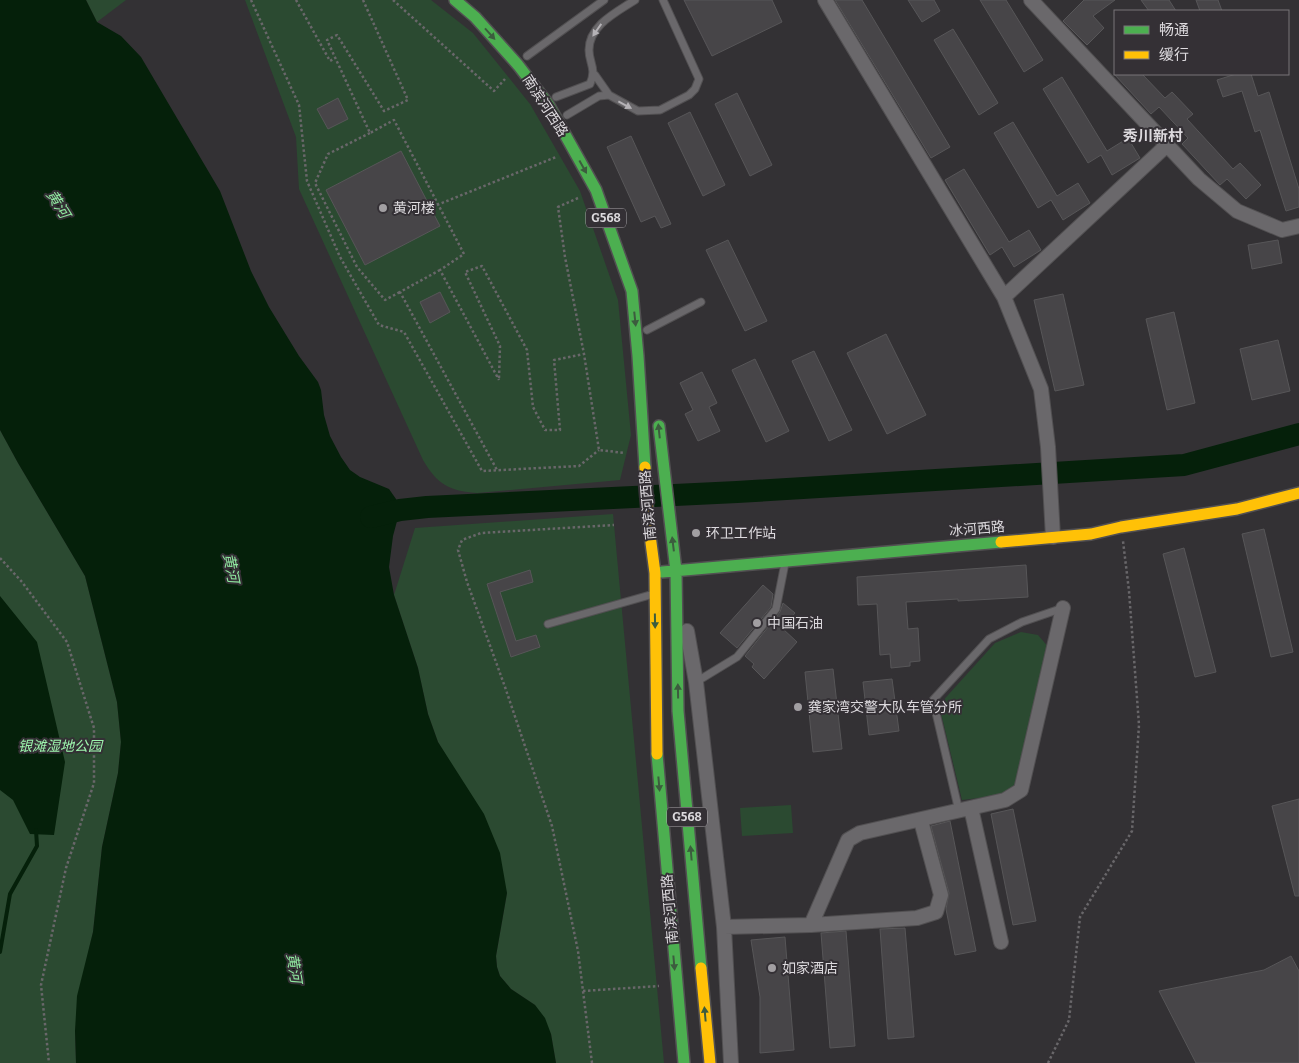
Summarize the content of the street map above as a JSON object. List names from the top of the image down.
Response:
{
  "streets": {
    "main road": ["南滨河西路", "G568", "冰河西路"]
  },
  "crossings": [
    ["南滨河西路", "冰河西路"]
  ],
  "districts": ["秀川新村"],
  "water": ["黄河"],
  "parks": ["银滩湿地公园"],
  "places": [
    "黄河楼",
    "环卫工作站",
    "中国石油",
    "龚家湾交警大队车管分所",
    "如家酒店"
  ],
  "legend": ["畅通", "缓行"]
}
